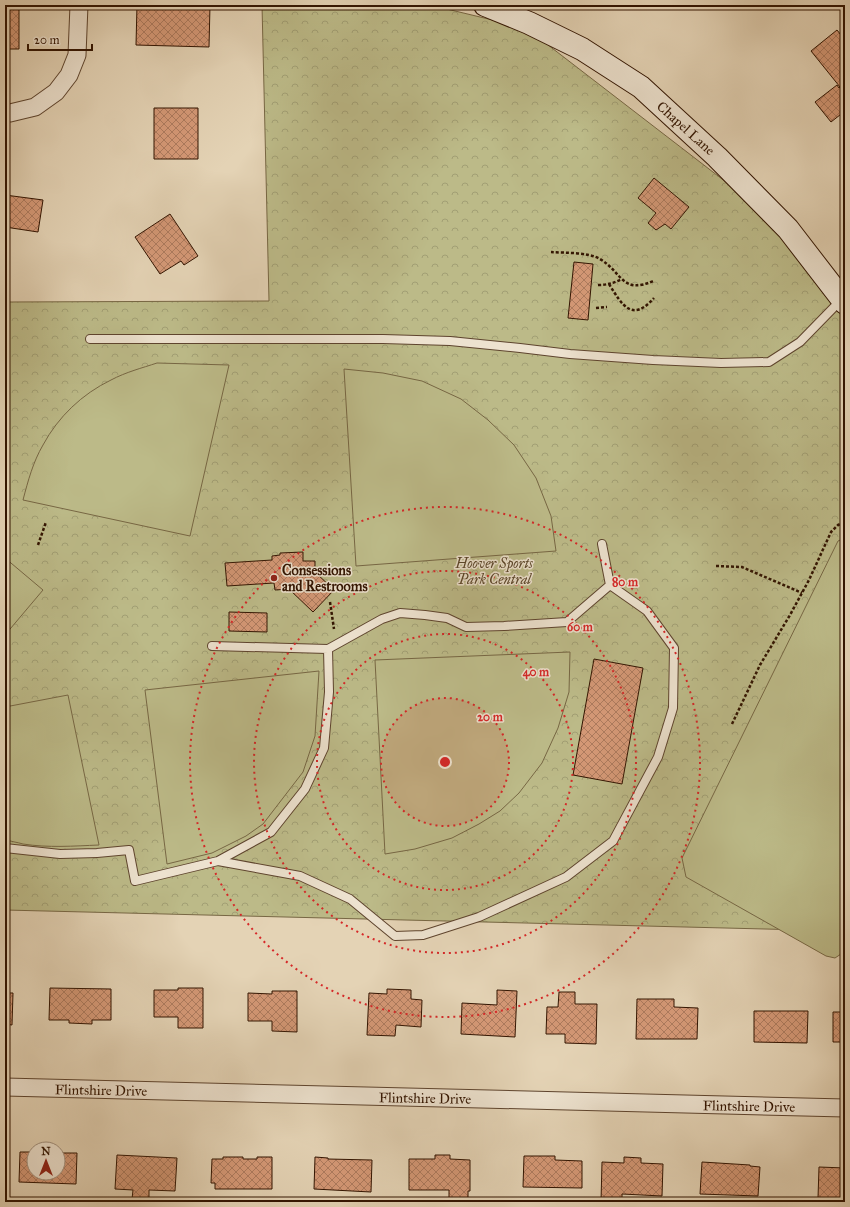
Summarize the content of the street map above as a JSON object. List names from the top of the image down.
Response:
{
  "streets": {
    "street": ["Chapel Lane", "Flintshire Drive"]
  },
  "parks": ["Hoover Sports Park Central"],
  "places": ["Consessions and Restrooms"],
  "scale_bar": "20 m",
  "north": "top",
  "rings": [
    "80 m",
    "60 m",
    "40 m",
    "20 m"
  ]
}
